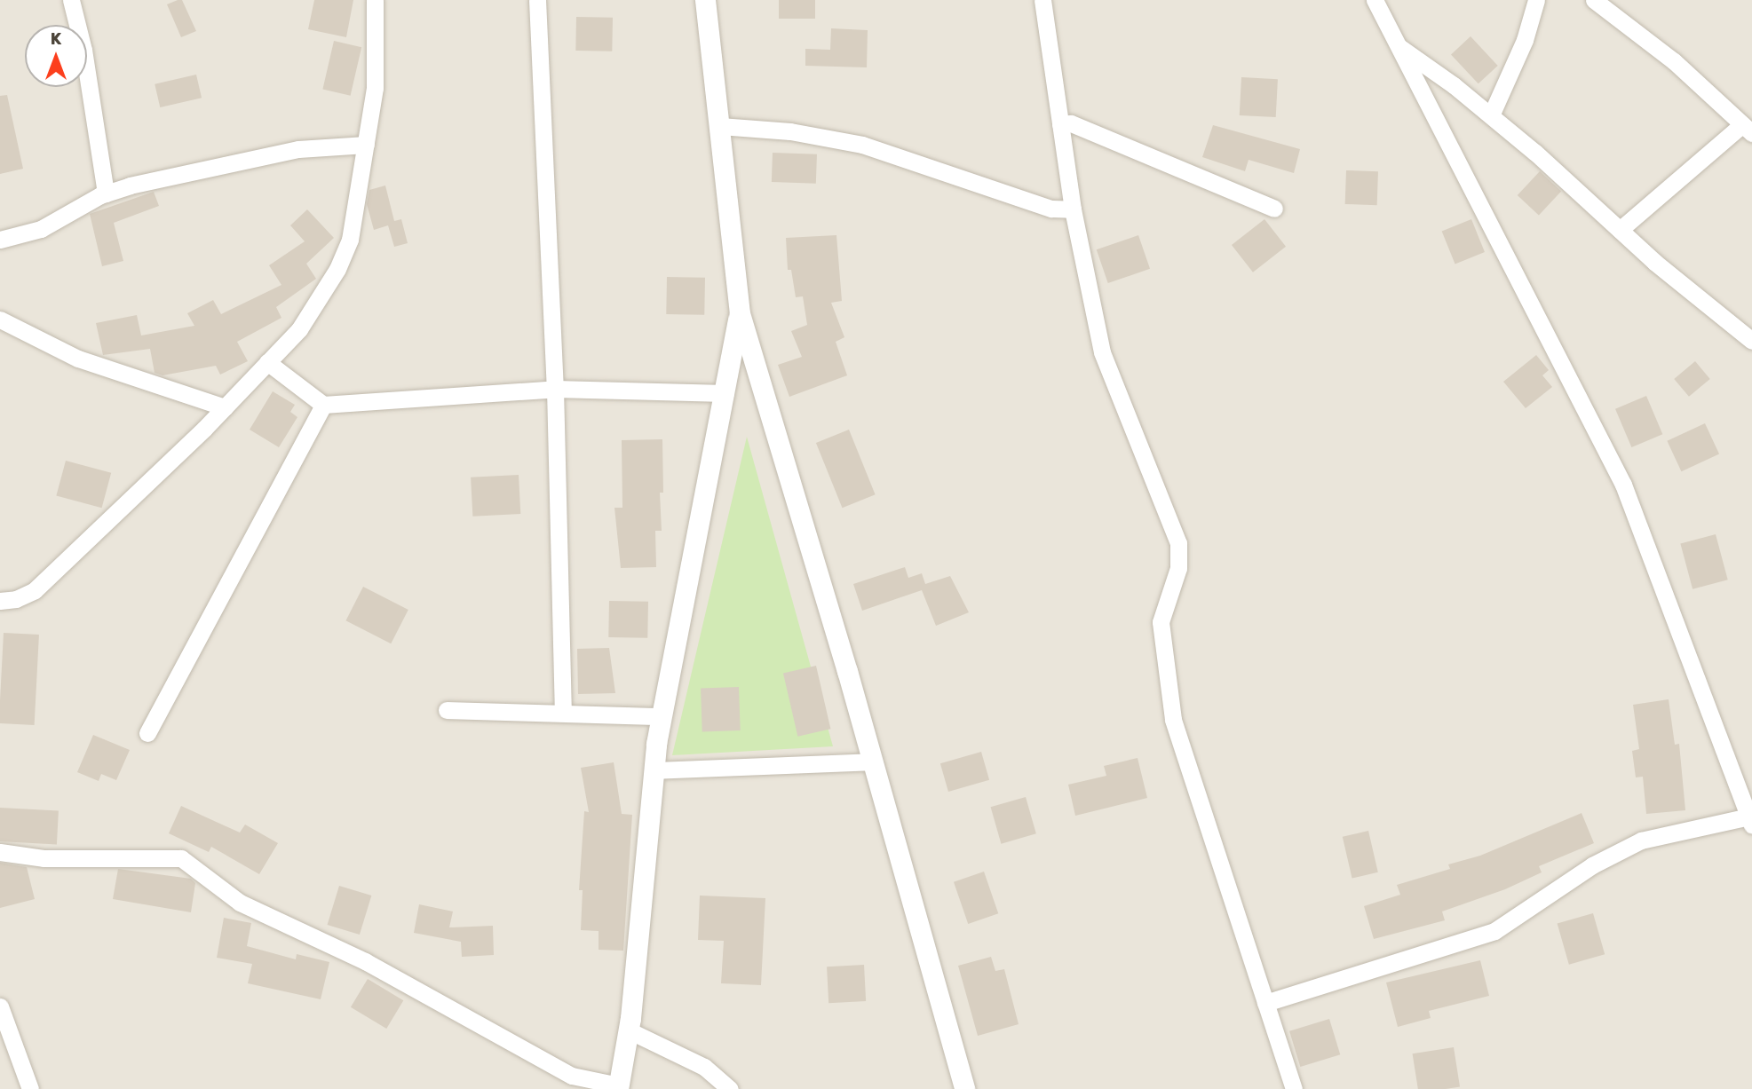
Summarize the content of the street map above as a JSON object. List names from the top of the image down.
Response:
{
  "north": "top"
}
